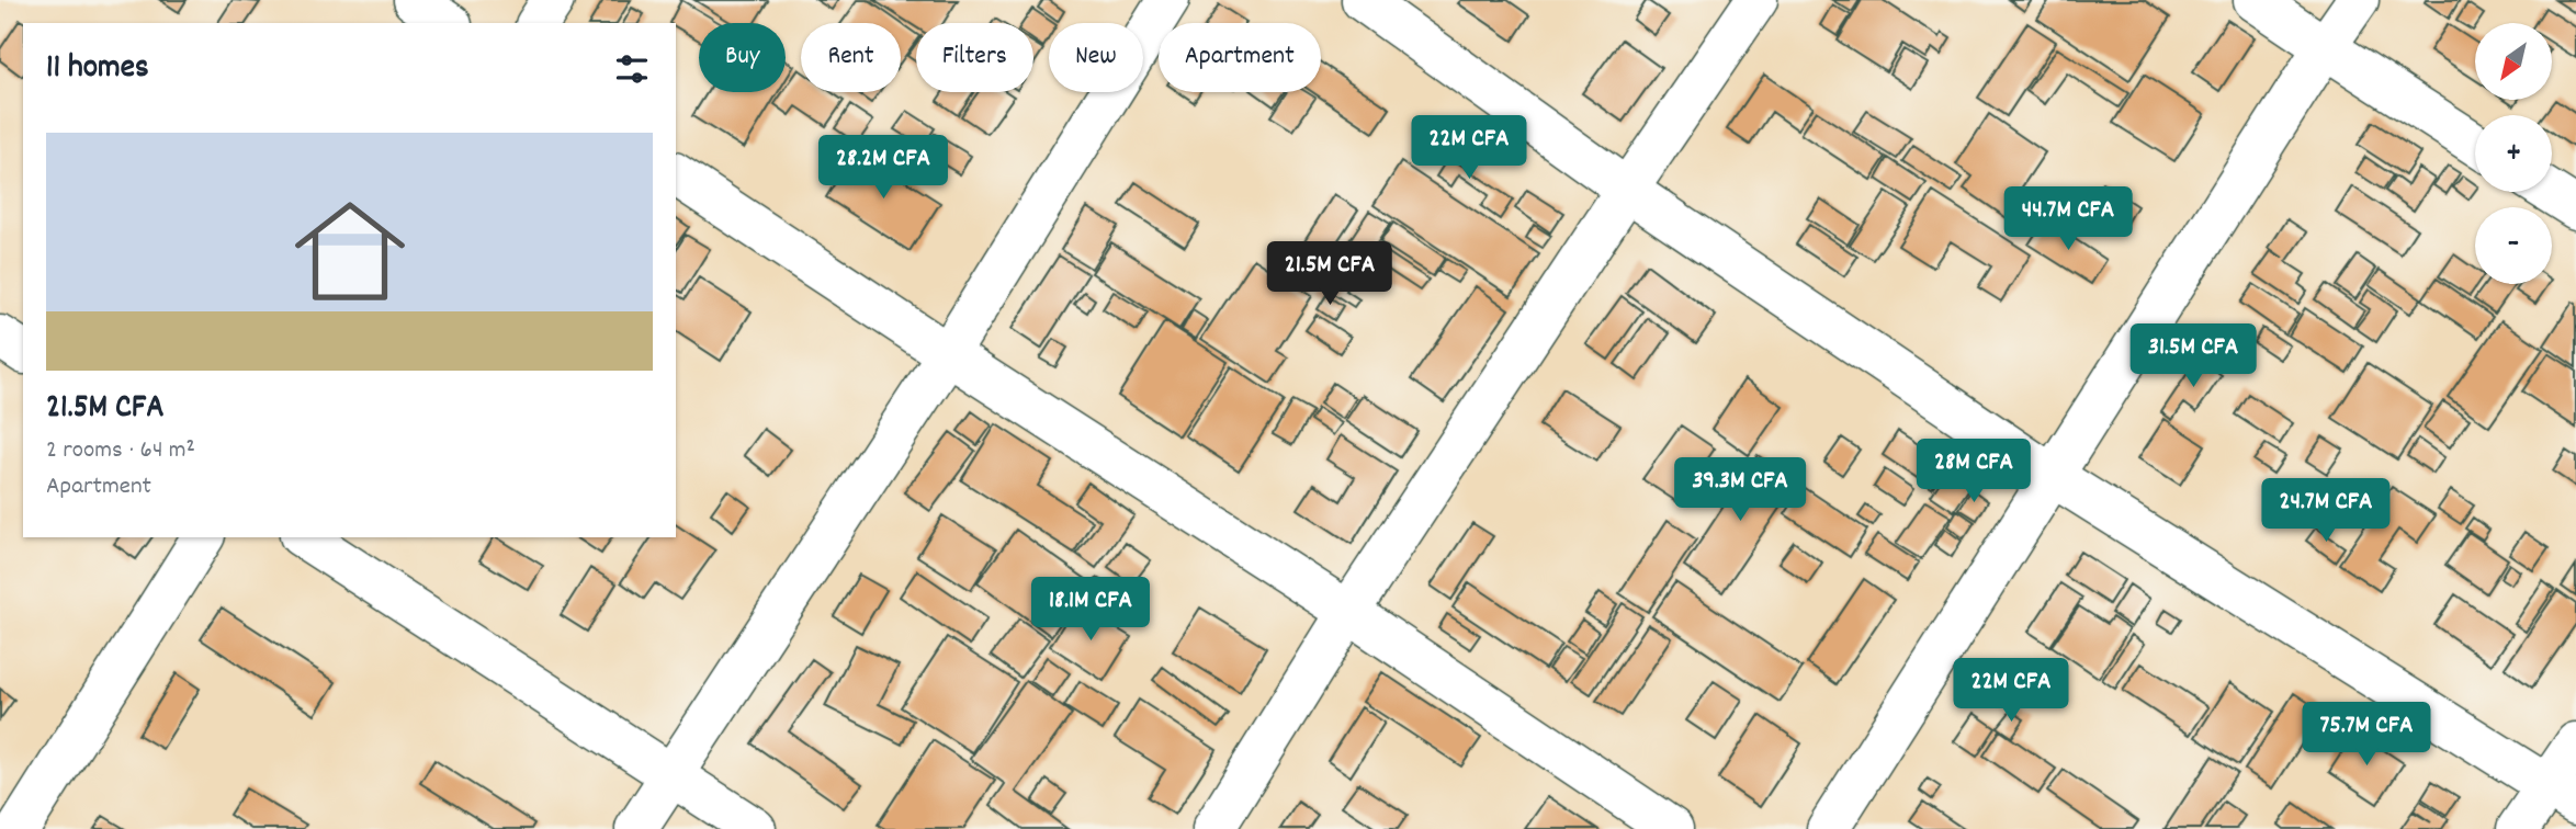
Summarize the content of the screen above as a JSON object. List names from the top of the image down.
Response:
{
  "north": "bottom left",
  "page": {
    "map_buttons": ["+", "−"],
    "chip": [
      "Buy",
      "Rent",
      "Filters",
      "New",
      "Apartment"
    ],
    "heading": "11 homes",
    "price": [
      "22M CFA",
      "28.2M CFA",
      "44.7M CFA",
      "21.5M CFA",
      "31.5M CFA",
      "28M CFA",
      "39.3M CFA",
      "24.7M CFA",
      "18.1M CFA",
      "22M CFA",
      "75.7M CFA"
    ],
    "list": [
      {
        "name": "21.5M CFA",
        "note": "2 rooms · 64 m² · Apartment"
      }
    ]
  }
}
